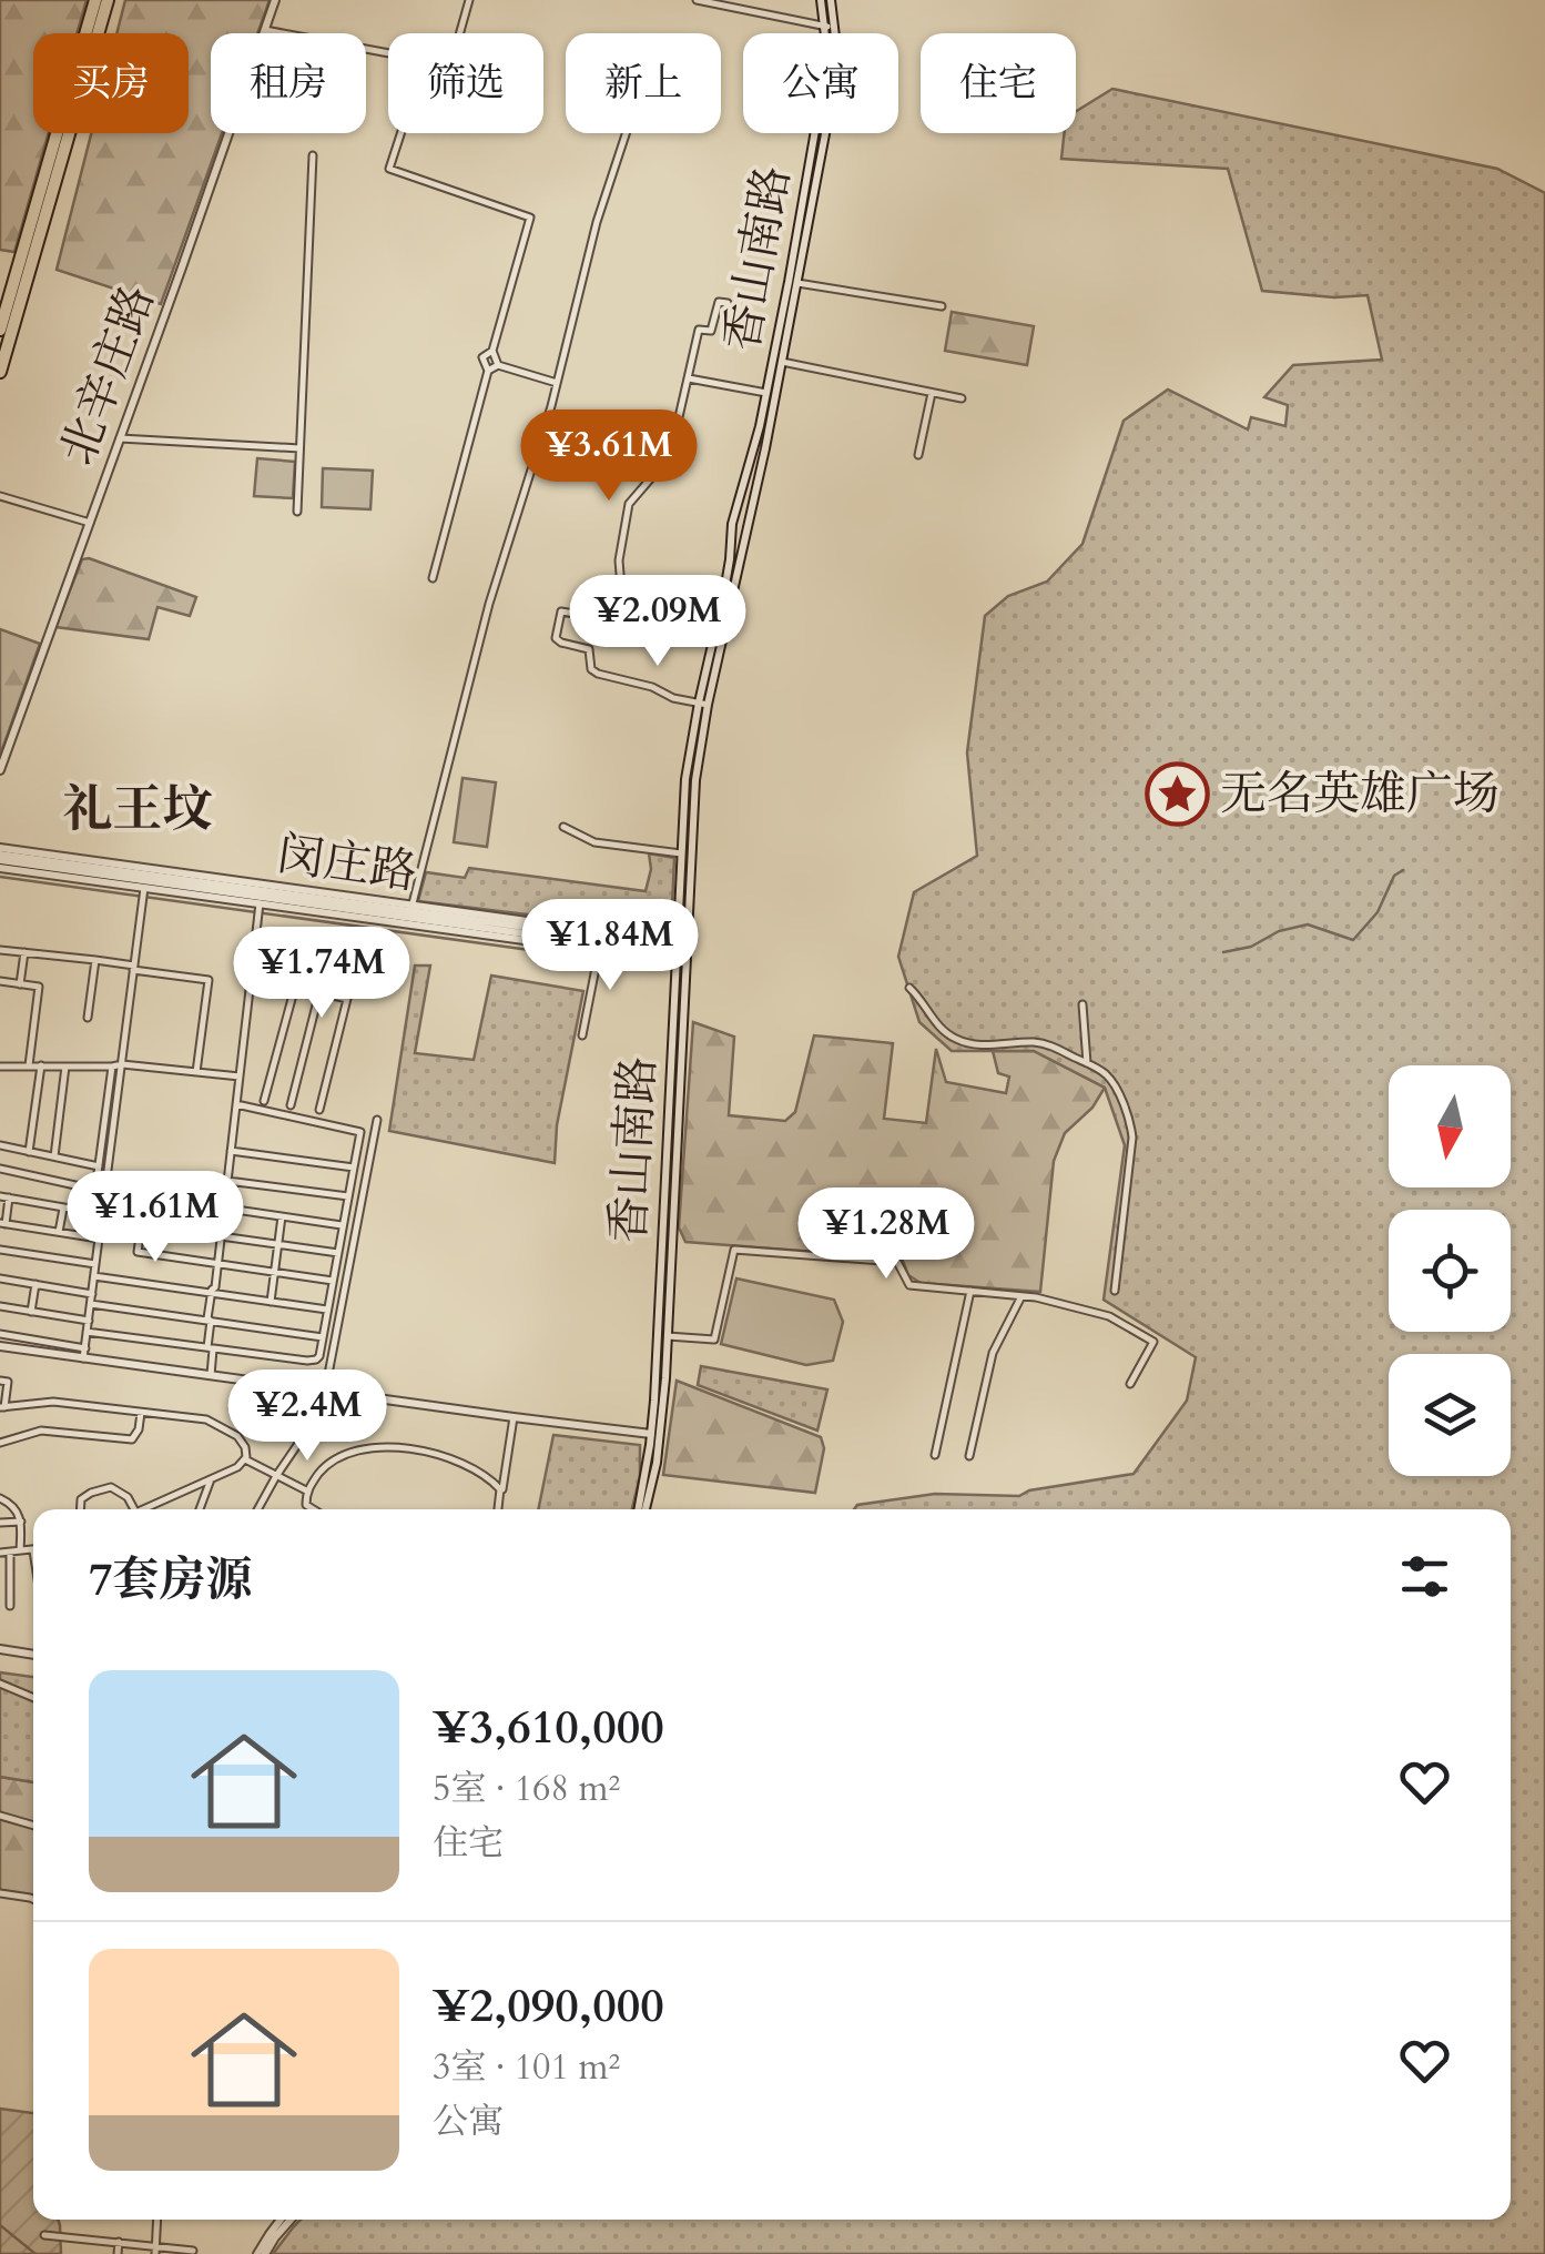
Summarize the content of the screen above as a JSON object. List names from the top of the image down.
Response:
{
  "streets": {
    "main road": ["香山南路", "北辛庄路", "闵庄路"]
  },
  "crossings": [
    ["香山南路", "闵庄路"]
  ],
  "districts": ["礼王坟"],
  "places": {
    "place": ["无名英雄广场"]
  },
  "north": "bottom",
  "page": {
    "chip": [
      "买房",
      "租房",
      "筛选",
      "新上",
      "公寓",
      "住宅"
    ],
    "price": [
      "¥3.61M",
      "¥2.09M",
      "¥1.84M",
      "¥1.74M",
      "¥1.61M",
      "¥1.28M",
      "¥2.4M"
    ],
    "heading": "7套房源",
    "list": [
      {
        "name": "¥3,610,000",
        "note": "5室 · 168 m² · 住宅"
      },
      {
        "name": "¥2,090,000",
        "note": "3室 · 101 m² · 公寓"
      }
    ]
  }
}
